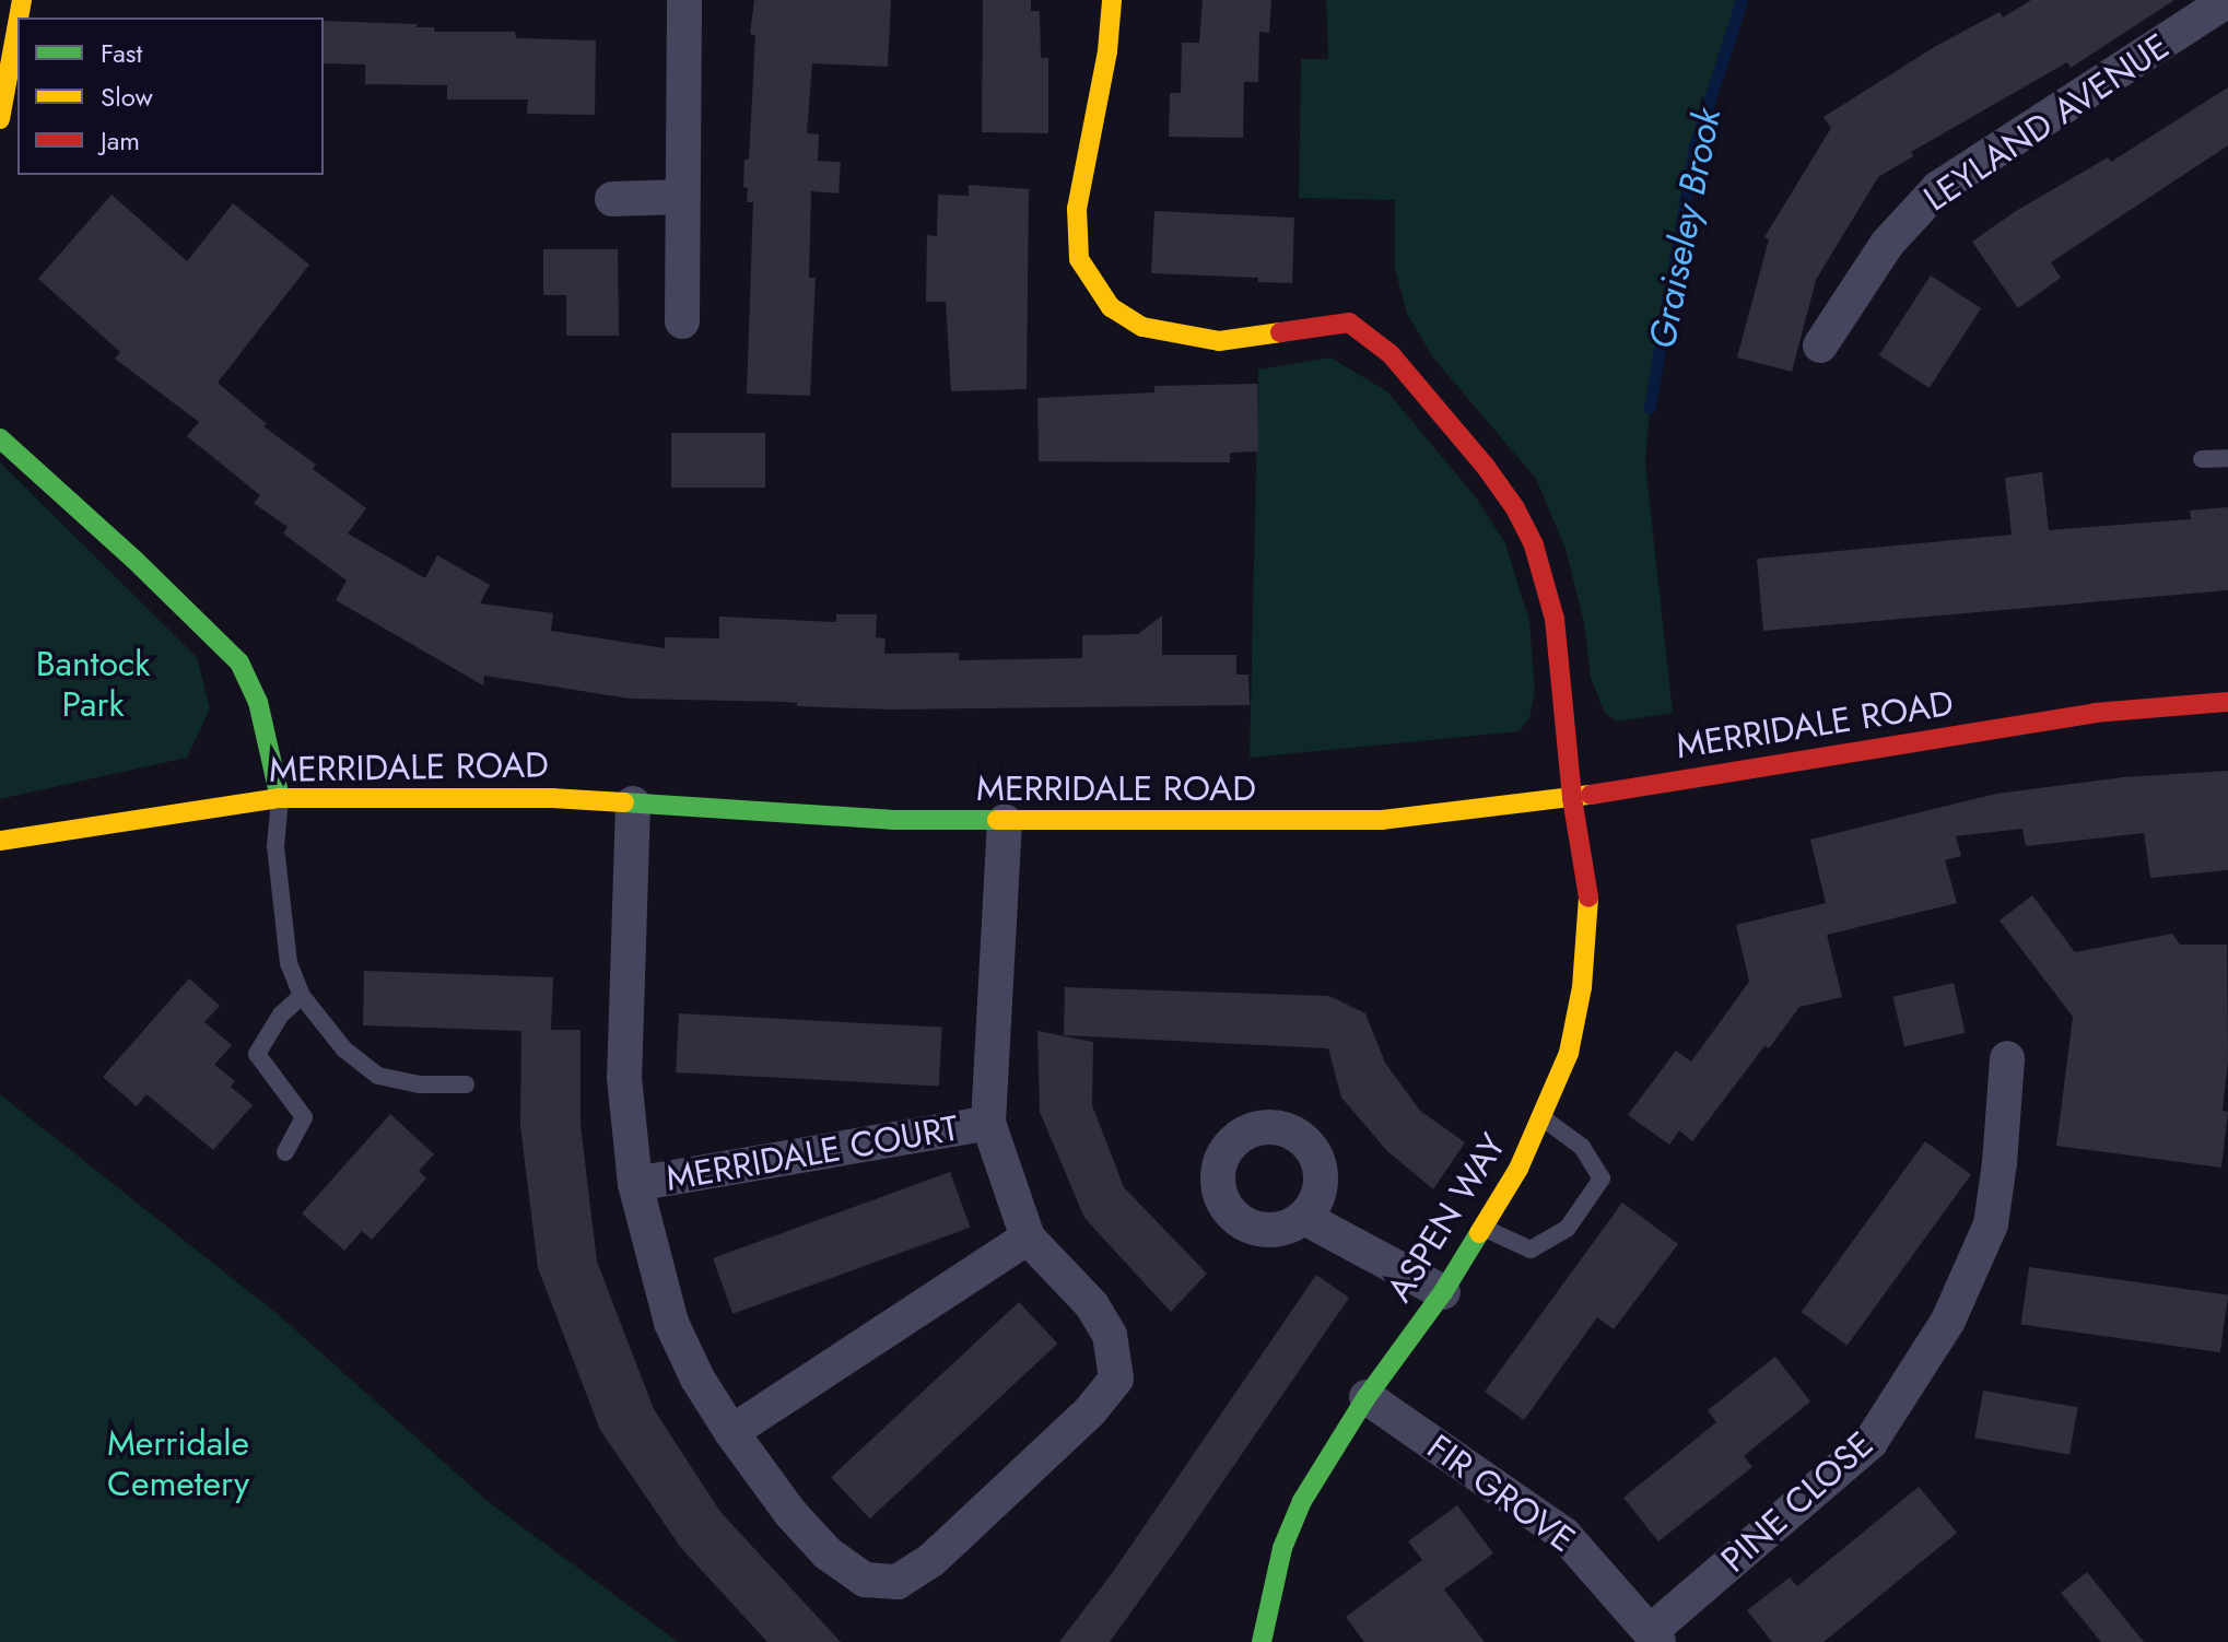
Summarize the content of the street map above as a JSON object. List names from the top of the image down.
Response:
{
  "streets": {
    "street": [
      "LEYLAND AVENUE",
      "MERRIDALE ROAD",
      "MERRIDALE COURT",
      "ASPEN WAY",
      "FIR GROVE",
      "PINE CLOSE"
    ]
  },
  "crossings": [
    ["MERRIDALE ROAD", "MERRIDALE COURT"],
    ["MERRIDALE ROAD", "ASPEN WAY"],
    ["ASPEN WAY", "FIR GROVE"],
    ["FIR GROVE", "PINE CLOSE"]
  ],
  "water": ["Graiseley Brook"],
  "parks": ["Bantock Park", "Merridale Cemetery"],
  "legend": ["Fast", "Slow", "Jam"]
}
